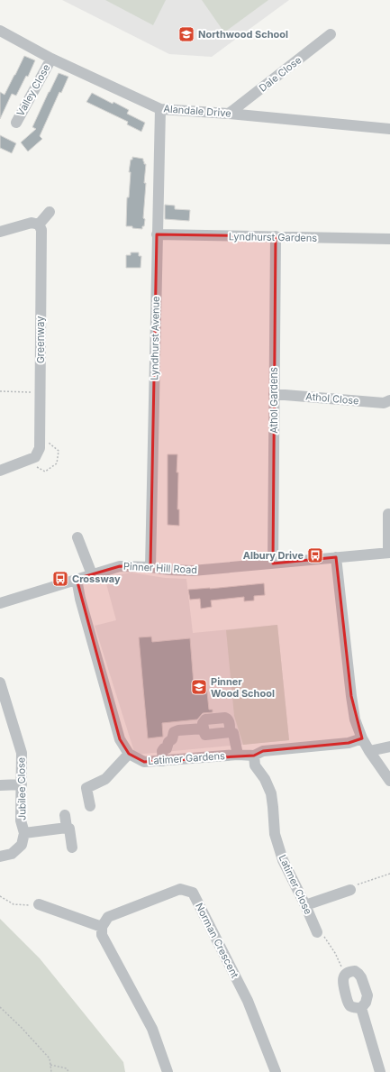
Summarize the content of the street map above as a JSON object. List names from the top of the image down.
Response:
{
  "streets": {
    "street": [
      "Dale Close",
      "Valley Close",
      "Alandale Drive",
      "Lyndhurst Gardens",
      "Lyndhurst Avenue",
      "Greenway",
      "Athol Close",
      "Athol Gardens",
      "Pinner Hill Road",
      "Latimer Gardens",
      "Jubilee Close",
      "Latimer Close",
      "Norman Crescent"
    ]
  },
  "crossings": [
    ["Dale Close", "Alandale Drive"],
    ["Valley Close", "Alandale Drive"],
    ["Alandale Drive", "Lyndhurst Avenue"],
    ["Lyndhurst Gardens", "Lyndhurst Avenue"],
    ["Lyndhurst Gardens", "Athol Gardens"],
    ["Lyndhurst Avenue", "Pinner Hill Road"],
    ["Athol Close", "Athol Gardens"],
    ["Athol Gardens", "Pinner Hill Road"],
    ["Latimer Gardens", "Latimer Close"]
  ],
  "places": {
    "school or university": ["Northwood School", "Pinner Wood School"],
    "bus stop": ["Albury Drive", "Crossway"]
  }
}
